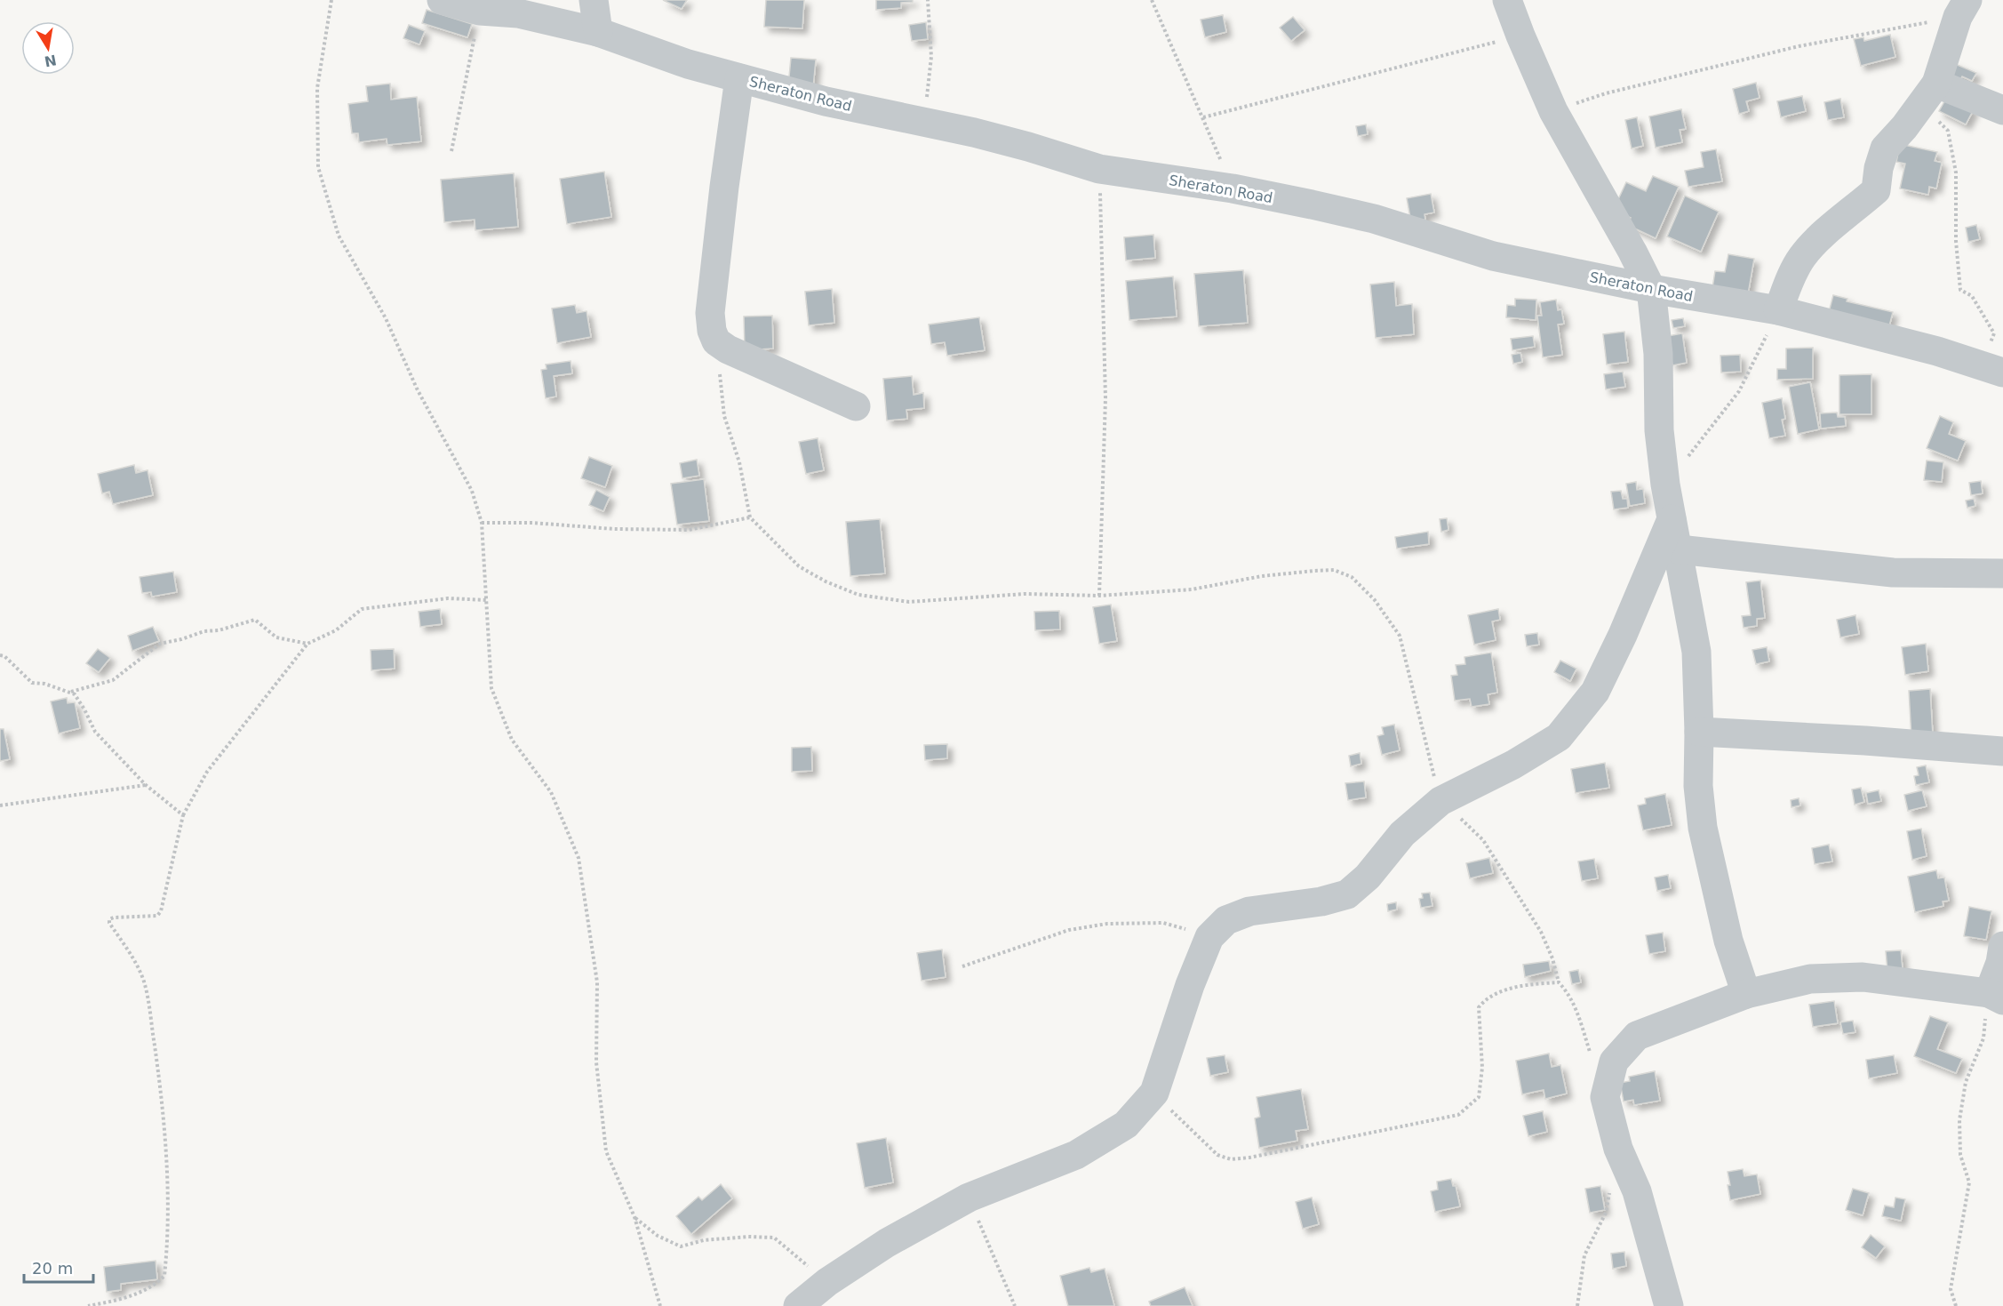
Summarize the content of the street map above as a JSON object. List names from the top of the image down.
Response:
{
  "streets": {
    "street": ["Sheraton Road"]
  },
  "scale_bar": "20 m",
  "north": "bottom"
}
